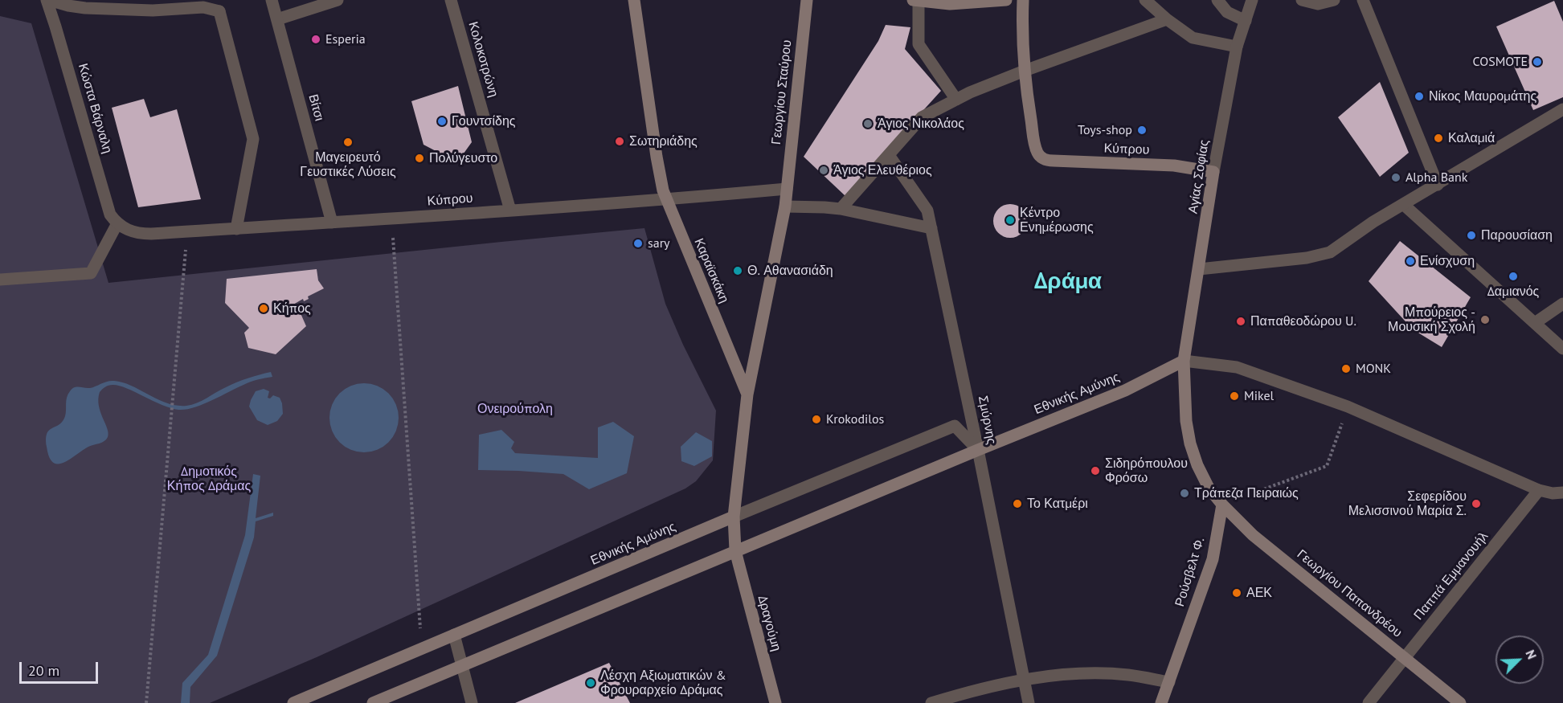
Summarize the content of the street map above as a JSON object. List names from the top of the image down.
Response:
{
  "streets": {
    "main road": [
      "Γεωργίου Σταύρου",
      "Κύπρου",
      "Αγίας Σοφίας",
      "Καραϊσκάκη",
      "Εθνικής Αμύνης",
      "Ρούσβελτ Φ.",
      "Γεωργίου Παπανδρέου",
      "Δραγούμη"
    ],
    "street": [
      "Κολοκοτρώνη",
      "Βίτσι",
      "Κώστα Βάρναλη",
      "Σμύρνης",
      "Παππά Εμμανουήλ"
    ]
  },
  "crossings": [
    ["Κολοκοτρώνη", "Κύπρου"],
    ["Γεωργίου Σταύρου", "Κύπρου"],
    ["Βίτσι", "Κύπρου"],
    ["Κώστα Βάρναλη", "Κύπρου"],
    ["Κύπρου", "Αγίας Σοφίας"],
    ["Κύπρου", "Καραϊσκάκη"],
    ["Αγίας Σοφίας", "Εθνικής Αμύνης"],
    ["Καραϊσκάκη", "Εθνικής Αμύνης"],
    ["Καραϊσκάκη", "Δραγούμη"],
    ["Εθνικής Αμύνης", "Σμύρνης"],
    ["Εθνικής Αμύνης", "Δραγούμη"],
    ["Ρούσβελτ Φ.", "Γεωργίου Παπανδρέου"],
    ["Παππά Εμμανουήλ", "Γεωργίου Παπανδρέου"]
  ],
  "districts": ["Δράμα"],
  "parks": ["Ονειρούπολη", "Δημοτικός Κήπος Δράμας"],
  "places": [
    "Esperia",
    "COSMOTE",
    "Νίκος Μαυρομάτης",
    "Γουντσίδης",
    "Άγιος Νικολάος",
    "Toys-shop",
    "Καλαμιά",
    "Σωτηριάδης",
    "Μαγειρευτό Γευστικές Λύσεις",
    "Πολύγευστο",
    "Άγιος Ελευθέριος",
    "Alpha Bank",
    "Κέντρο Ενημέρωσης",
    "Παρουσίαση",
    "sary",
    "Ενίσχυση",
    "Θ. Αθανασιάδη",
    "Δαμιανός",
    "Κήπος",
    "Μπούρειος - Μουσική Σχολή",
    "Παπαθεοδώρου U.",
    "MONK",
    "Mikel",
    "Krokodilos",
    "Σιδηρόπουλου Φρόσω",
    "Τράπεζα Πειραιώς",
    "Το Κατμέρι",
    "Σεφερίδου Μελισσινού Μαρία Σ.",
    "ΑΕΚ",
    "Λέσχη Αξιωματικών & Φρουραρχείο Δράμας"
  ],
  "scale_bar": "20 m",
  "north": "top right"
}
